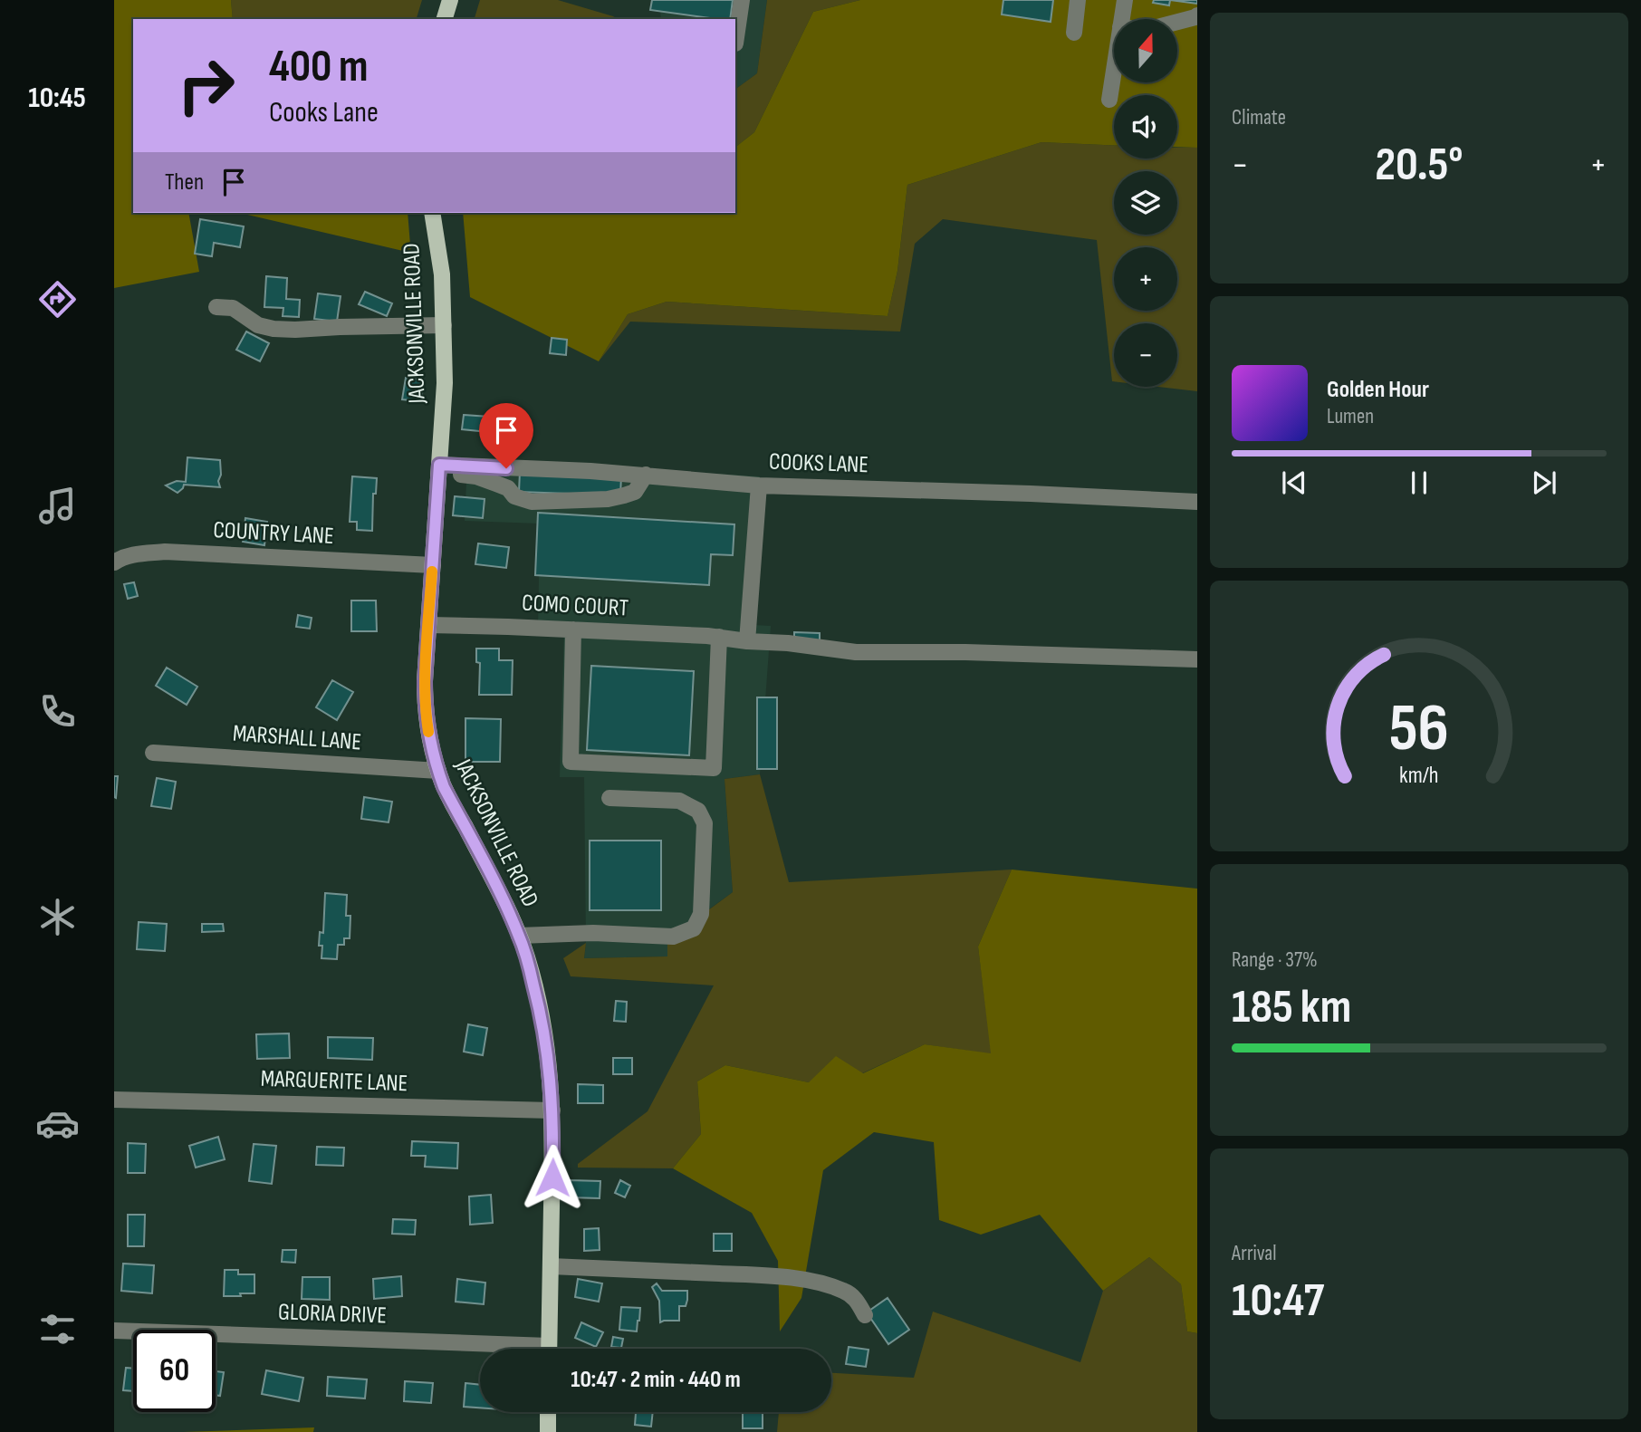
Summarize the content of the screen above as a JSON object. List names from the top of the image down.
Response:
{
  "streets": {
    "main road": ["JACKSONVILLE ROAD"],
    "street": [
      "COOKS LANE",
      "COUNTRY LANE",
      "COMO COURT",
      "MARSHALL LANE",
      "MARGUERITE LANE",
      "GLORIA DRIVE"
    ]
  },
  "crossings": [
    ["JACKSONVILLE ROAD", "COOKS LANE"],
    ["JACKSONVILLE ROAD", "COUNTRY LANE"],
    ["JACKSONVILLE ROAD", "COMO COURT"],
    ["JACKSONVILLE ROAD", "MARSHALL LANE"],
    ["JACKSONVILLE ROAD", "MARGUERITE LANE"]
  ],
  "north": "top",
  "page": {
    "tabs": "10:45",
    "tile": [
      "Climate",
      ["Range · 37%", "185 km"],
      ["Arrival", "10:47"]
    ],
    "map_buttons": ["+", "−"],
    "turn": ["400 m", "Cooks Lane"],
    "heat": ["−", "20.5°", "+"],
    "then": "Then",
    "song": ["Golden Hour", "Lumen"],
    "limit": "60",
    "trip": "10:47 · 2 min · 440 m",
    "gauge": ["56", "km/h"]
  }
}
